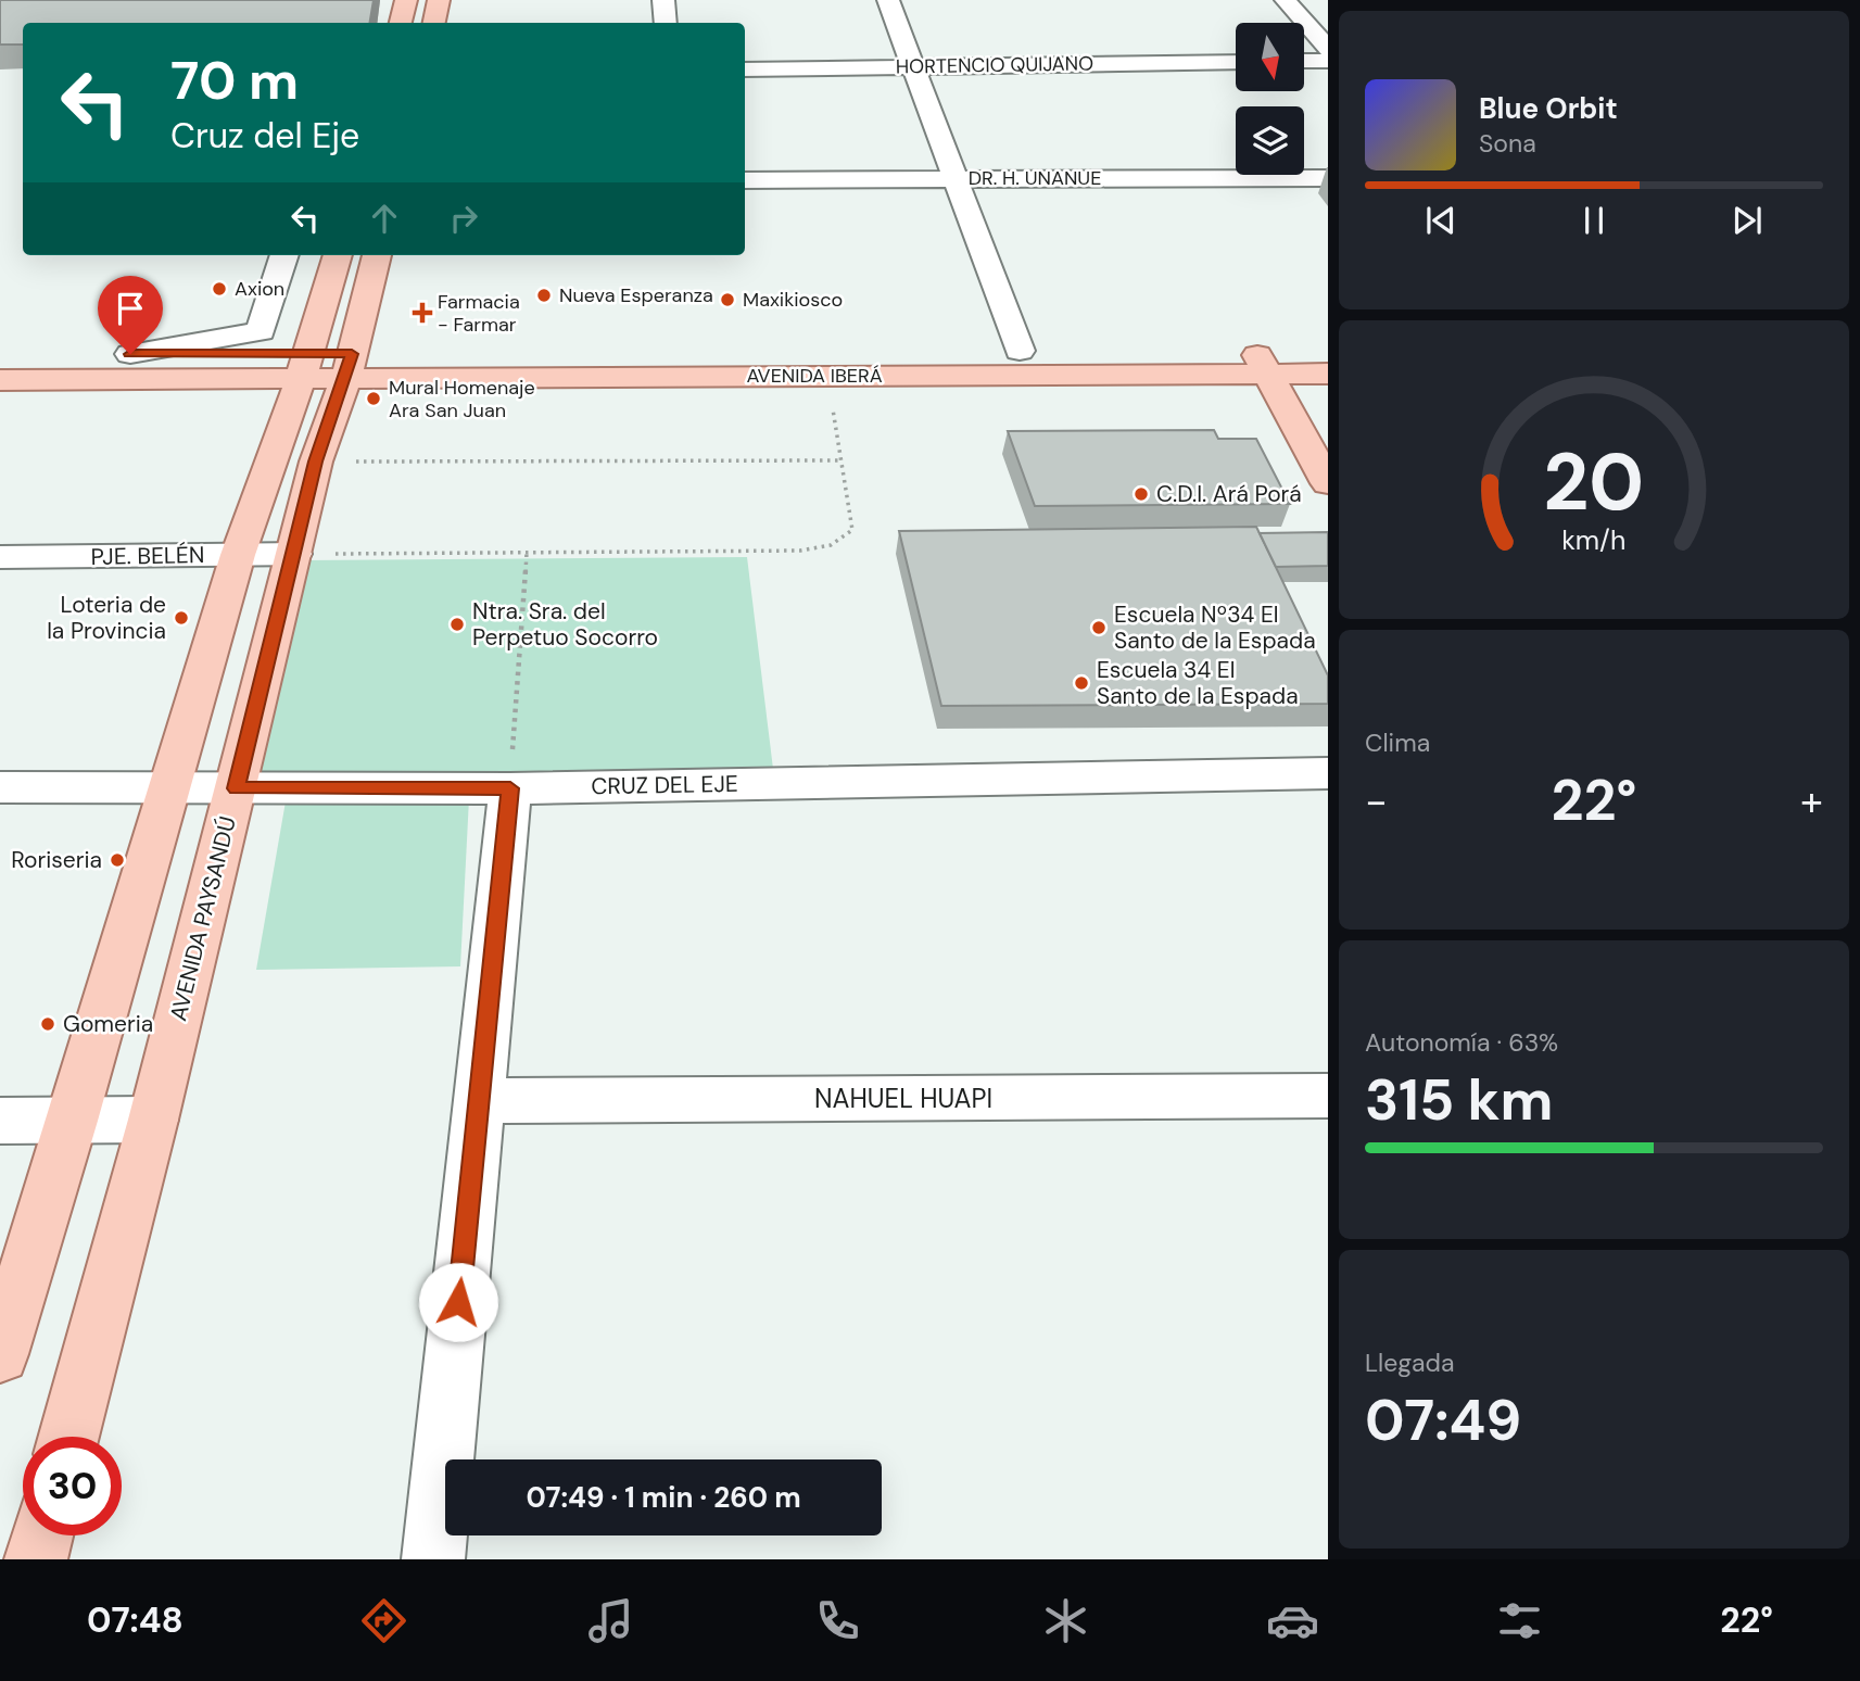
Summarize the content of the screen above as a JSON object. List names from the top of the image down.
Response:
{
  "streets": {
    "main road": ["AVENIDA IBERÁ", "AVENIDA PAYSANDÚ"],
    "street": [
      "HORTENCIO QUIJANO",
      "DR. H. UNANUE",
      "PJE. BELÉN",
      "CRUZ DEL EJE",
      "NAHUEL HUAPI"
    ]
  },
  "crossings": [
    ["AVENIDA IBERÁ", "AVENIDA PAYSANDÚ"],
    ["PJE. BELÉN", "AVENIDA PAYSANDÚ"],
    ["CRUZ DEL EJE", "AVENIDA PAYSANDÚ"]
  ],
  "places": {
    "other": [
      "Axion",
      "Nueva Esperanza",
      "Maxikiosco",
      "Mural Homenaje Ara San Juan",
      "C.D.I. Ará Porá",
      "Loteria de la Provincia",
      "Ntra. Sra. del Perpetuo Socorro",
      "Escuela Nº34 El Santo de la Espada",
      "Escuela 34 El Santo de la Espada",
      "Roriseria",
      "Gomeria"
    ],
    "health": ["Farmacia - Farmar"]
  },
  "north": "bottom",
  "page": {
    "turn": ["70 m", "Cruz del Eje"],
    "song": ["Blue Orbit", "Sona"],
    "tile": [
      "Clima",
      ["Autonomía · 63%", "315 km"],
      ["Llegada", "07:49"]
    ],
    "heat": ["−", "22°", "+"],
    "limit": "30",
    "trip": "07:49 · 1 min · 260 m",
    "tabs": ["07:48", "22°"],
    "gauge": ["20", "km/h"]
  }
}
